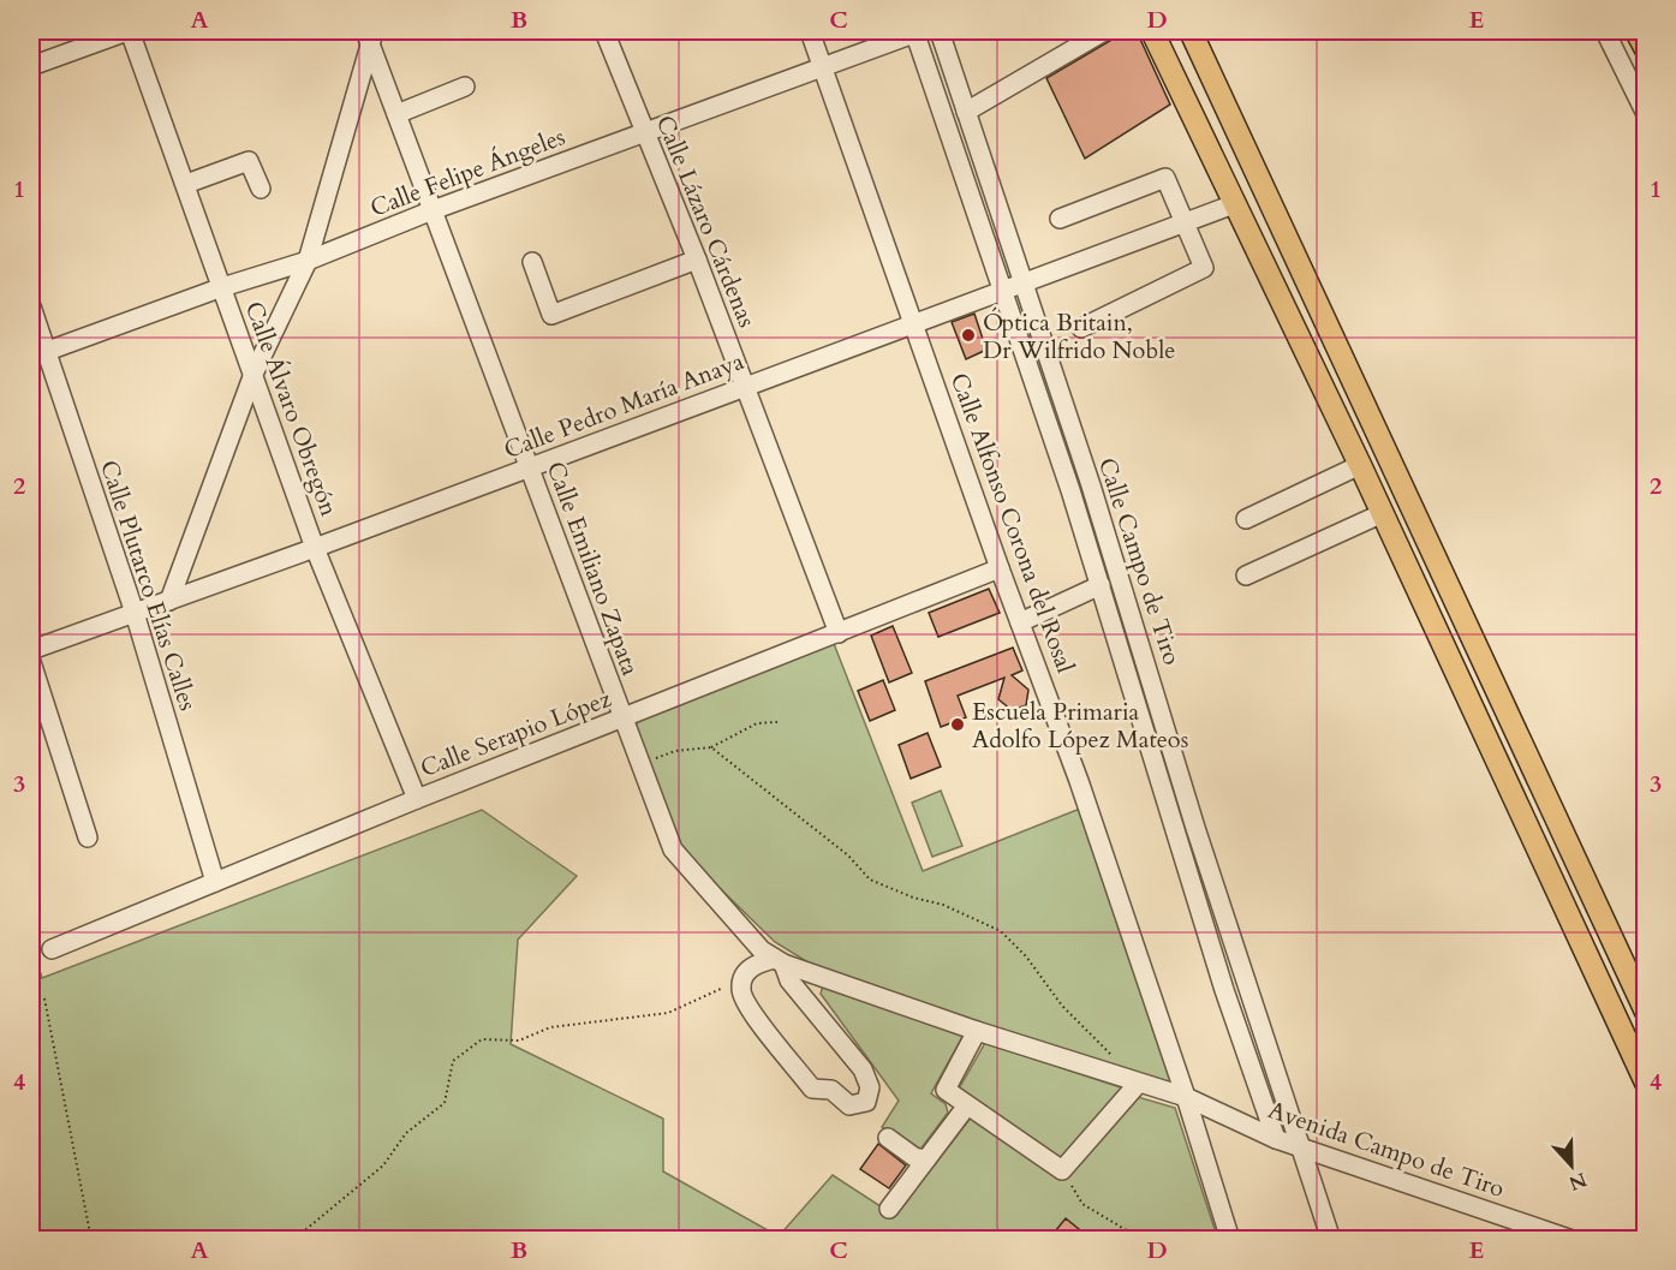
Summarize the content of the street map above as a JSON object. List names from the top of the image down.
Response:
{
  "streets": {
    "street": [
      "Calle Felipe Ángeles",
      "Calle Lázaro Cárdenas",
      "Calle Pedro María Anaya",
      "Calle Álvaro Obregón",
      "Calle Alfonso Corona del Rosal",
      "Calle Campo de Tiro",
      "Calle Emiliano Zapata",
      "Calle Plutarco Elías Calles",
      "Calle Serapio López",
      "Avenida Campo de Tiro"
    ]
  },
  "crossings": [
    ["Calle Felipe Ángeles", "Calle Lázaro Cárdenas"],
    ["Calle Felipe Ángeles", "Calle Álvaro Obregón"],
    ["Calle Felipe Ángeles", "Calle Alfonso Corona del Rosal"],
    ["Calle Felipe Ángeles", "Calle Campo de Tiro"],
    ["Calle Felipe Ángeles", "Calle Emiliano Zapata"],
    ["Calle Felipe Ángeles", "Calle Plutarco Elías Calles"],
    ["Calle Lázaro Cárdenas", "Calle Pedro María Anaya"],
    ["Calle Lázaro Cárdenas", "Calle Serapio López"],
    ["Calle Pedro María Anaya", "Calle Álvaro Obregón"],
    ["Calle Pedro María Anaya", "Calle Alfonso Corona del Rosal"],
    ["Calle Pedro María Anaya", "Calle Campo de Tiro"],
    ["Calle Pedro María Anaya", "Calle Emiliano Zapata"],
    ["Calle Pedro María Anaya", "Calle Plutarco Elías Calles"],
    ["Calle Álvaro Obregón", "Calle Serapio López"],
    ["Calle Alfonso Corona del Rosal", "Calle Serapio López"],
    ["Calle Alfonso Corona del Rosal", "Avenida Campo de Tiro"],
    ["Calle Campo de Tiro", "Avenida Campo de Tiro"],
    ["Calle Emiliano Zapata", "Calle Serapio López"],
    ["Calle Emiliano Zapata", "Avenida Campo de Tiro"],
    ["Calle Plutarco Elías Calles", "Calle Serapio López"]
  ],
  "places": ["Óptica Britain, Dr Wilfrido Noble", "Escuela Primaria Adolfo López Mateos"],
  "north": "bottom",
  "grid": {
    "columns": [
      "A",
      "B",
      "C",
      "D",
      "E"
    ],
    "rows": [
      "1",
      "2",
      "3",
      "4"
    ]
  }
}
